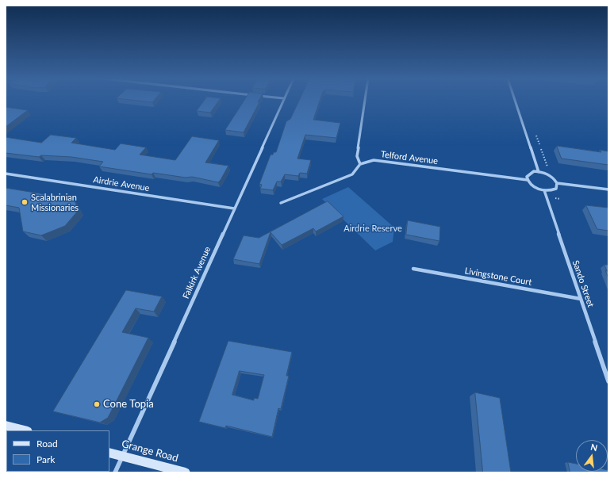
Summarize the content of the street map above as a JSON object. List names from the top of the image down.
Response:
{
  "streets": {
    "main road": ["Grange Road"],
    "street": [
      "Telford Avenue",
      "Airdrie Avenue",
      "Falkirk Avenue",
      "Livingstone Court",
      "Sando Street"
    ]
  },
  "crossings": [
    ["Airdrie Avenue", "Falkirk Avenue"],
    ["Falkirk Avenue", "Grange Road"],
    ["Livingstone Court", "Sando Street"]
  ],
  "parks": ["Airdrie Reserve"],
  "places": ["Scalabrinian Missionaries", "Cone Topia"],
  "legend": ["Road", "Park"],
  "north": "top"
}
